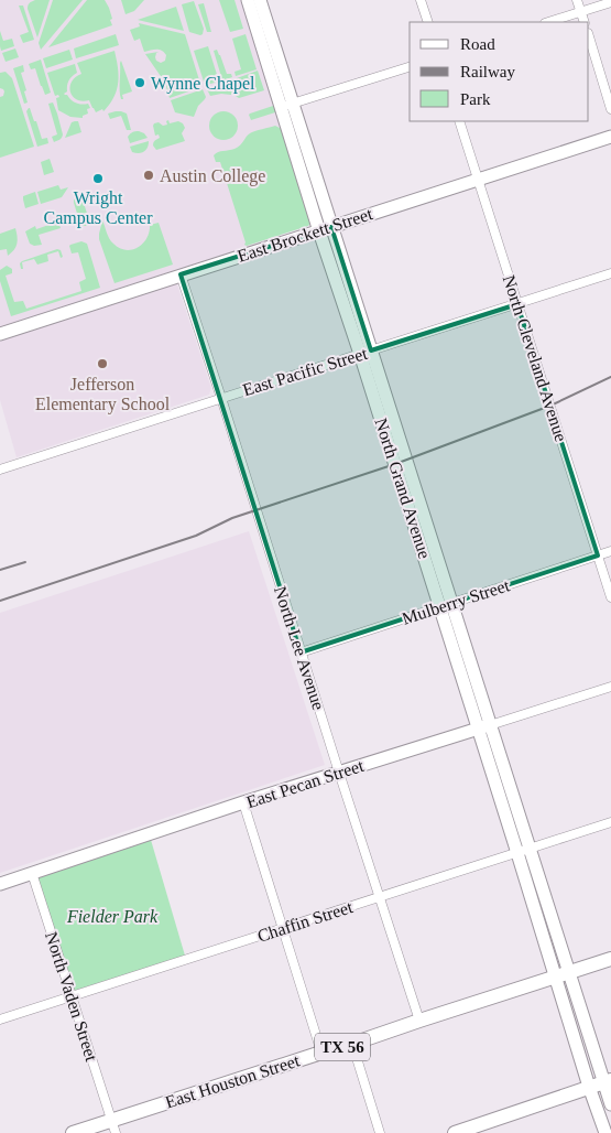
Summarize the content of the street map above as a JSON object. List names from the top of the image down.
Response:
{
  "streets": {
    "main road": [
      "East Brockett Street",
      "North Grand Avenue",
      "East Pecan Street",
      "TX 56",
      "East Houston Street"
    ],
    "street": [
      "North Cleveland Avenue",
      "East Pacific Street",
      "Mulberry Street",
      "North Lee Avenue",
      "Chaffin Street",
      "North Vaden Street"
    ]
  },
  "crossings": [
    ["East Brockett Street", "North Cleveland Avenue"],
    ["East Brockett Street", "North Grand Avenue"],
    ["East Brockett Street", "North Lee Avenue"],
    ["North Cleveland Avenue", "East Pacific Street"],
    ["North Cleveland Avenue", "Mulberry Street"],
    ["East Pacific Street", "North Grand Avenue"],
    ["East Pacific Street", "North Lee Avenue"],
    ["North Grand Avenue", "Mulberry Street"],
    ["North Grand Avenue", "East Pecan Street"],
    ["North Grand Avenue", "Chaffin Street"],
    ["North Grand Avenue", "East Houston Street"],
    ["Mulberry Street", "North Lee Avenue"],
    ["North Lee Avenue", "East Pecan Street"],
    ["North Lee Avenue", "Chaffin Street"],
    ["North Lee Avenue", "East Houston Street"],
    ["East Pecan Street", "North Vaden Street"],
    ["Chaffin Street", "North Vaden Street"],
    ["North Vaden Street", "East Houston Street"]
  ],
  "parks": ["Fielder Park"],
  "places": [
    "Wynne Chapel",
    "Austin College",
    "Wright Campus Center",
    "Jefferson Elementary School"
  ],
  "legend": ["Road", "Railway", "Park"]
}
